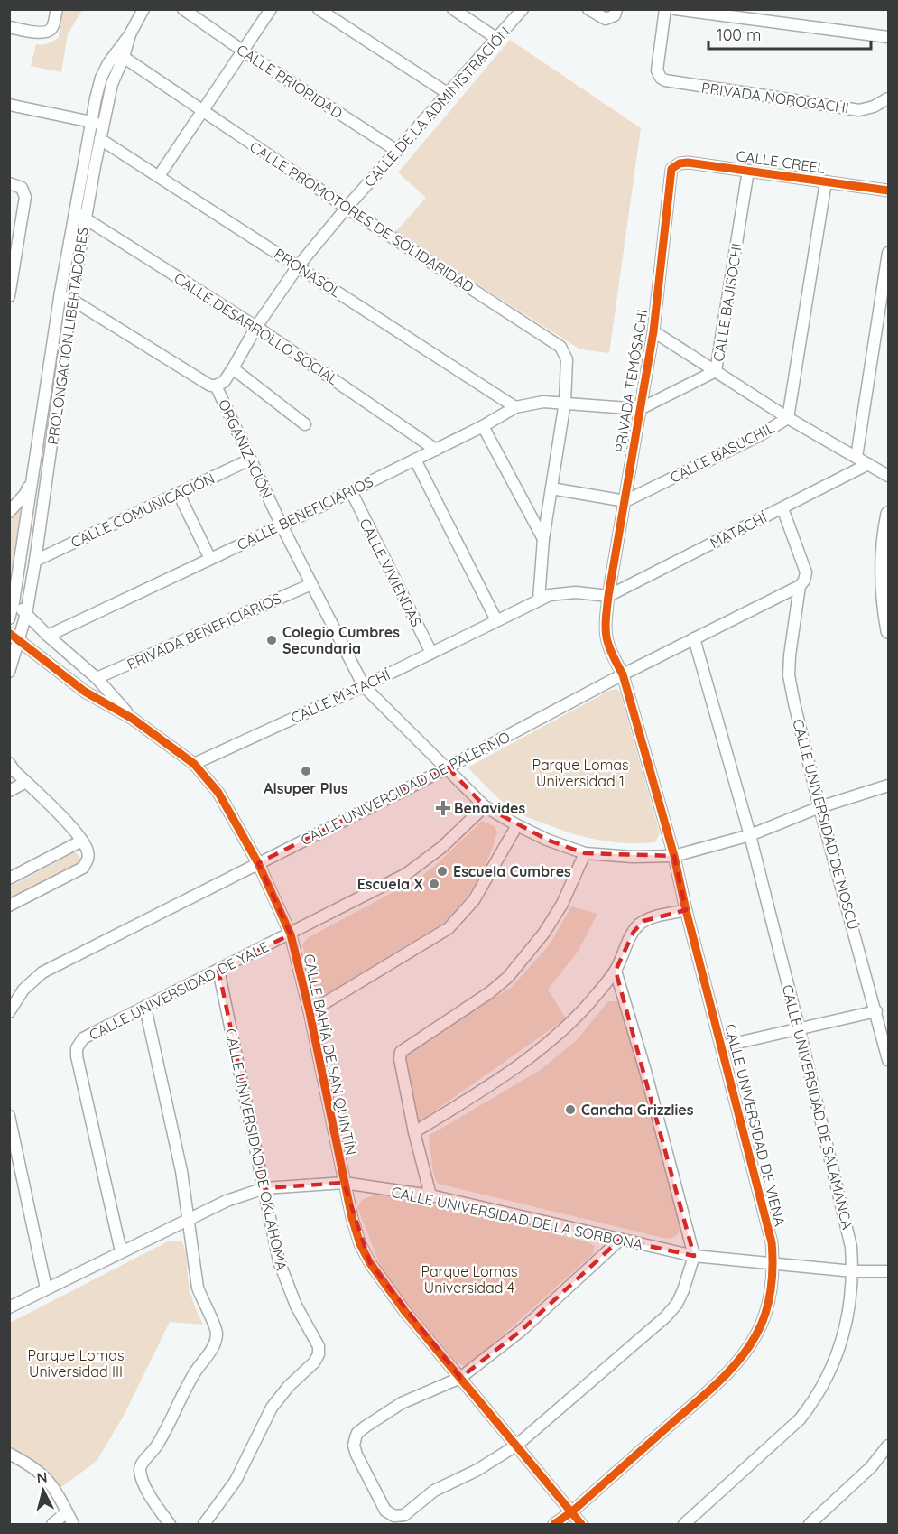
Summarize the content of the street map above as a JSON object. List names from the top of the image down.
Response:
{
  "streets": {
    "street": [
      "CALLE PRIORIDAD",
      "PRIVADA NOROGACHI",
      "CALLE DE LA ADMINISTRACIÓN",
      "CALLE CREEL",
      "CALLE PROMOTORES DE SOLIDARIDAD",
      "PRONASOL",
      "CALLE BAJISOCHI",
      "CALLE DESARROLLO SOCIAL",
      "PROLONGACIÓN LIBERTADORES",
      "PRIVADA TEMÓSACHI",
      "ORGANIZACIÓN",
      "CALLE BASUCHIL",
      "CALLE COMUNICACIÓN",
      "CALLE BENEFICIARIOS",
      "MATACHÍ",
      "CALLE VIVIENDAS",
      "PRIVADA BENEFICIARIOS",
      "CALLE MATACHÍ",
      "CALLE UNIVERSIDAD DE PALERMO",
      "CALLE UNIVERSIDAD DE MOSCÚ",
      "CALLE UNIVERSIDAD DE YALE",
      "CALLE BAHÍA DE SAN QUINTÍN",
      "CALLE UNIVERSIDAD DE SALAMANCA",
      "CALLE UNIVERSIDAD DE VIENA",
      "CALLE UNIVERSIDAD DE OKLAHOMA",
      "CALLE UNIVERSIDAD DE LA SORBONA"
    ]
  },
  "crossings": [
    ["CALLE PRIORIDAD", "CALLE DE LA ADMINISTRACIÓN"],
    ["CALLE DE LA ADMINISTRACIÓN", "CALLE PROMOTORES DE SOLIDARIDAD"],
    ["CALLE DE LA ADMINISTRACIÓN", "PRONASOL"],
    ["CALLE DE LA ADMINISTRACIÓN", "CALLE DESARROLLO SOCIAL"],
    ["CALLE DE LA ADMINISTRACIÓN", "ORGANIZACIÓN"],
    ["CALLE CREEL", "CALLE BAJISOCHI"],
    ["CALLE CREEL", "PRIVADA TEMÓSACHI"],
    ["CALLE CREEL", "CALLE BASUCHIL"],
    ["CALLE PROMOTORES DE SOLIDARIDAD", "PROLONGACIÓN LIBERTADORES"],
    ["CALLE PROMOTORES DE SOLIDARIDAD", "CALLE BENEFICIARIOS"],
    ["CALLE PROMOTORES DE SOLIDARIDAD", "CALLE MATACHÍ"],
    ["PRONASOL", "PROLONGACIÓN LIBERTADORES"],
    ["PRONASOL", "CALLE BENEFICIARIOS"],
    ["CALLE BAJISOCHI", "PRIVADA TEMÓSACHI"],
    ["CALLE DESARROLLO SOCIAL", "PROLONGACIÓN LIBERTADORES"],
    ["CALLE DESARROLLO SOCIAL", "CALLE BENEFICIARIOS"],
    ["PROLONGACIÓN LIBERTADORES", "CALLE COMUNICACIÓN"],
    ["PROLONGACIÓN LIBERTADORES", "CALLE BAHÍA DE SAN QUINTÍN"],
    ["PRIVADA TEMÓSACHI", "CALLE BASUCHIL"],
    ["PRIVADA TEMÓSACHI", "MATACHÍ"],
    ["PRIVADA TEMÓSACHI", "CALLE MATACHÍ"],
    ["PRIVADA TEMÓSACHI", "CALLE UNIVERSIDAD DE PALERMO"],
    ["PRIVADA TEMÓSACHI", "CALLE UNIVERSIDAD DE VIENA"],
    ["ORGANIZACIÓN", "CALLE COMUNICACIÓN"],
    ["ORGANIZACIÓN", "CALLE BENEFICIARIOS"],
    ["ORGANIZACIÓN", "PRIVADA BENEFICIARIOS"],
    ["ORGANIZACIÓN", "CALLE MATACHÍ"],
    ["ORGANIZACIÓN", "CALLE UNIVERSIDAD DE PALERMO"],
    ["ORGANIZACIÓN", "CALLE UNIVERSIDAD DE MOSCÚ"],
    ["ORGANIZACIÓN", "CALLE UNIVERSIDAD DE YALE"],
    ["ORGANIZACIÓN", "CALLE UNIVERSIDAD DE SALAMANCA"],
    ["ORGANIZACIÓN", "CALLE UNIVERSIDAD DE VIENA"],
    ["CALLE BENEFICIARIOS", "CALLE VIVIENDAS"],
    ["CALLE BENEFICIARIOS", "CALLE BAHÍA DE SAN QUINTÍN"],
    ["MATACHÍ", "CALLE MATACHÍ"],
    ["CALLE VIVIENDAS", "CALLE MATACHÍ"],
    ["PRIVADA BENEFICIARIOS", "CALLE BAHÍA DE SAN QUINTÍN"],
    ["CALLE MATACHÍ", "CALLE BAHÍA DE SAN QUINTÍN"],
    ["CALLE UNIVERSIDAD DE PALERMO", "CALLE UNIVERSIDAD DE MOSCÚ"],
    ["CALLE UNIVERSIDAD DE PALERMO", "CALLE BAHÍA DE SAN QUINTÍN"],
    ["CALLE UNIVERSIDAD DE PALERMO", "CALLE UNIVERSIDAD DE SALAMANCA"],
    ["CALLE UNIVERSIDAD DE PALERMO", "CALLE UNIVERSIDAD DE VIENA"],
    ["CALLE UNIVERSIDAD DE YALE", "CALLE BAHÍA DE SAN QUINTÍN"],
    ["CALLE UNIVERSIDAD DE YALE", "CALLE UNIVERSIDAD DE OKLAHOMA"],
    ["CALLE UNIVERSIDAD DE YALE", "CALLE UNIVERSIDAD DE LA SORBONA"],
    ["CALLE BAHÍA DE SAN QUINTÍN", "CALLE UNIVERSIDAD DE VIENA"],
    ["CALLE BAHÍA DE SAN QUINTÍN", "CALLE UNIVERSIDAD DE LA SORBONA"],
    ["CALLE UNIVERSIDAD DE SALAMANCA", "CALLE UNIVERSIDAD DE LA SORBONA"],
    ["CALLE UNIVERSIDAD DE VIENA", "CALLE UNIVERSIDAD DE LA SORBONA"],
    ["CALLE UNIVERSIDAD DE OKLAHOMA", "CALLE UNIVERSIDAD DE LA SORBONA"]
  ],
  "parks": ["Parque Lomas Universidad 1", "Parque Lomas Universidad 4", "Parque Lomas Universidad III"],
  "places": {
    "other": [
      "Colegio Cumbres Secundaria",
      "Alsuper Plus",
      "Escuela Cumbres",
      "Escuela X",
      "Cancha Grizzlies"
    ],
    "health": ["Benavides"]
  },
  "scale_bar": "100 m",
  "north": "top"
}
